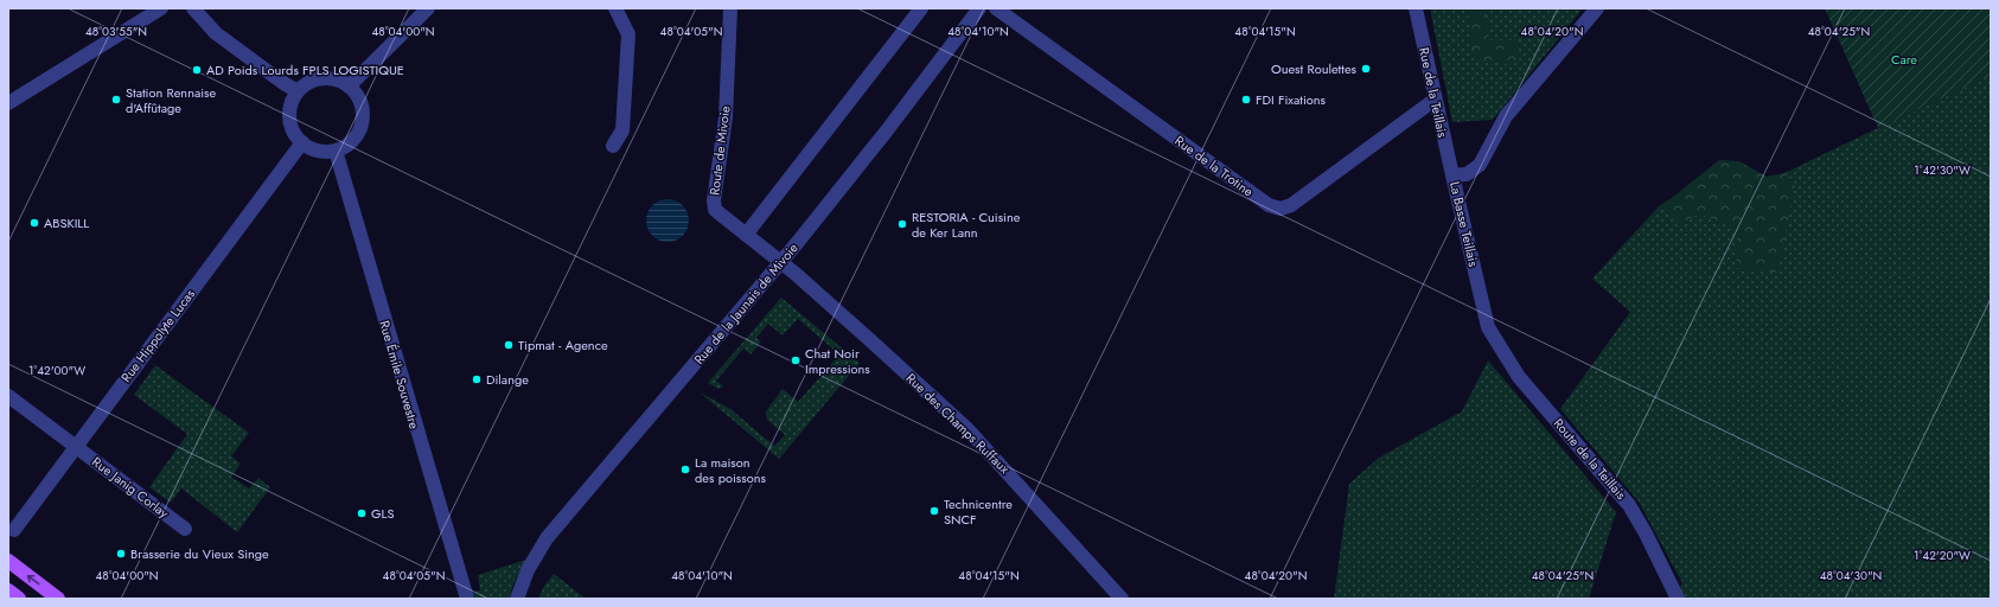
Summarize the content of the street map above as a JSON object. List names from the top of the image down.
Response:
{
  "streets": {
    "street": [
      "Rue de la Teillais",
      "Route de Mivoie",
      "Rue de la Trotine",
      "La Basse Teillais",
      "Rue de la Jaunais de Mivoie",
      "Rue Hippolyte Lucas",
      "Rue Émile Souvestre",
      "Rue des Champs Ruffaux",
      "Route de la Teillais",
      "Rue Janig Corlay"
    ]
  },
  "crossings": [
    ["Rue de la Teillais", "Rue de la Trotine"],
    ["Rue de la Teillais", "La Basse Teillais"],
    ["Route de Mivoie", "Rue de la Jaunais de Mivoie"],
    ["Route de Mivoie", "Rue des Champs Ruffaux"],
    ["La Basse Teillais", "Route de la Teillais"],
    ["Rue de la Jaunais de Mivoie", "Rue des Champs Ruffaux"],
    ["Rue Hippolyte Lucas", "Rue Émile Souvestre"],
    ["Rue Hippolyte Lucas", "Rue Janig Corlay"]
  ],
  "parks": ["Care"],
  "places": [
    "Ouest Roulettes",
    "AD Poids Lourds FPLS LOGISTIQUE",
    "Station Rennaise d'Affûtage",
    "FDI Fixations",
    "ABSKILL",
    "RESTORIA - Cuisine de Ker Lann",
    "Tipmat - Agence",
    "Chat Noir Impressions",
    "Dilange",
    "La maison des poissons",
    "Technicentre SNCF",
    "GLS",
    "Brasserie du Vieux Singe"
  ],
  "coordinates": [
    "48°03'55\"N",
    "48°04'00\"N",
    "48°04'05\"N",
    "48°04'10\"N",
    "48°04'15\"N",
    "48°04'20\"N",
    "48°04'25\"N",
    "1°42'30\"W",
    "1°42'00\"W",
    "1°42'20\"W",
    "48°04'30\"N"
  ]
}
